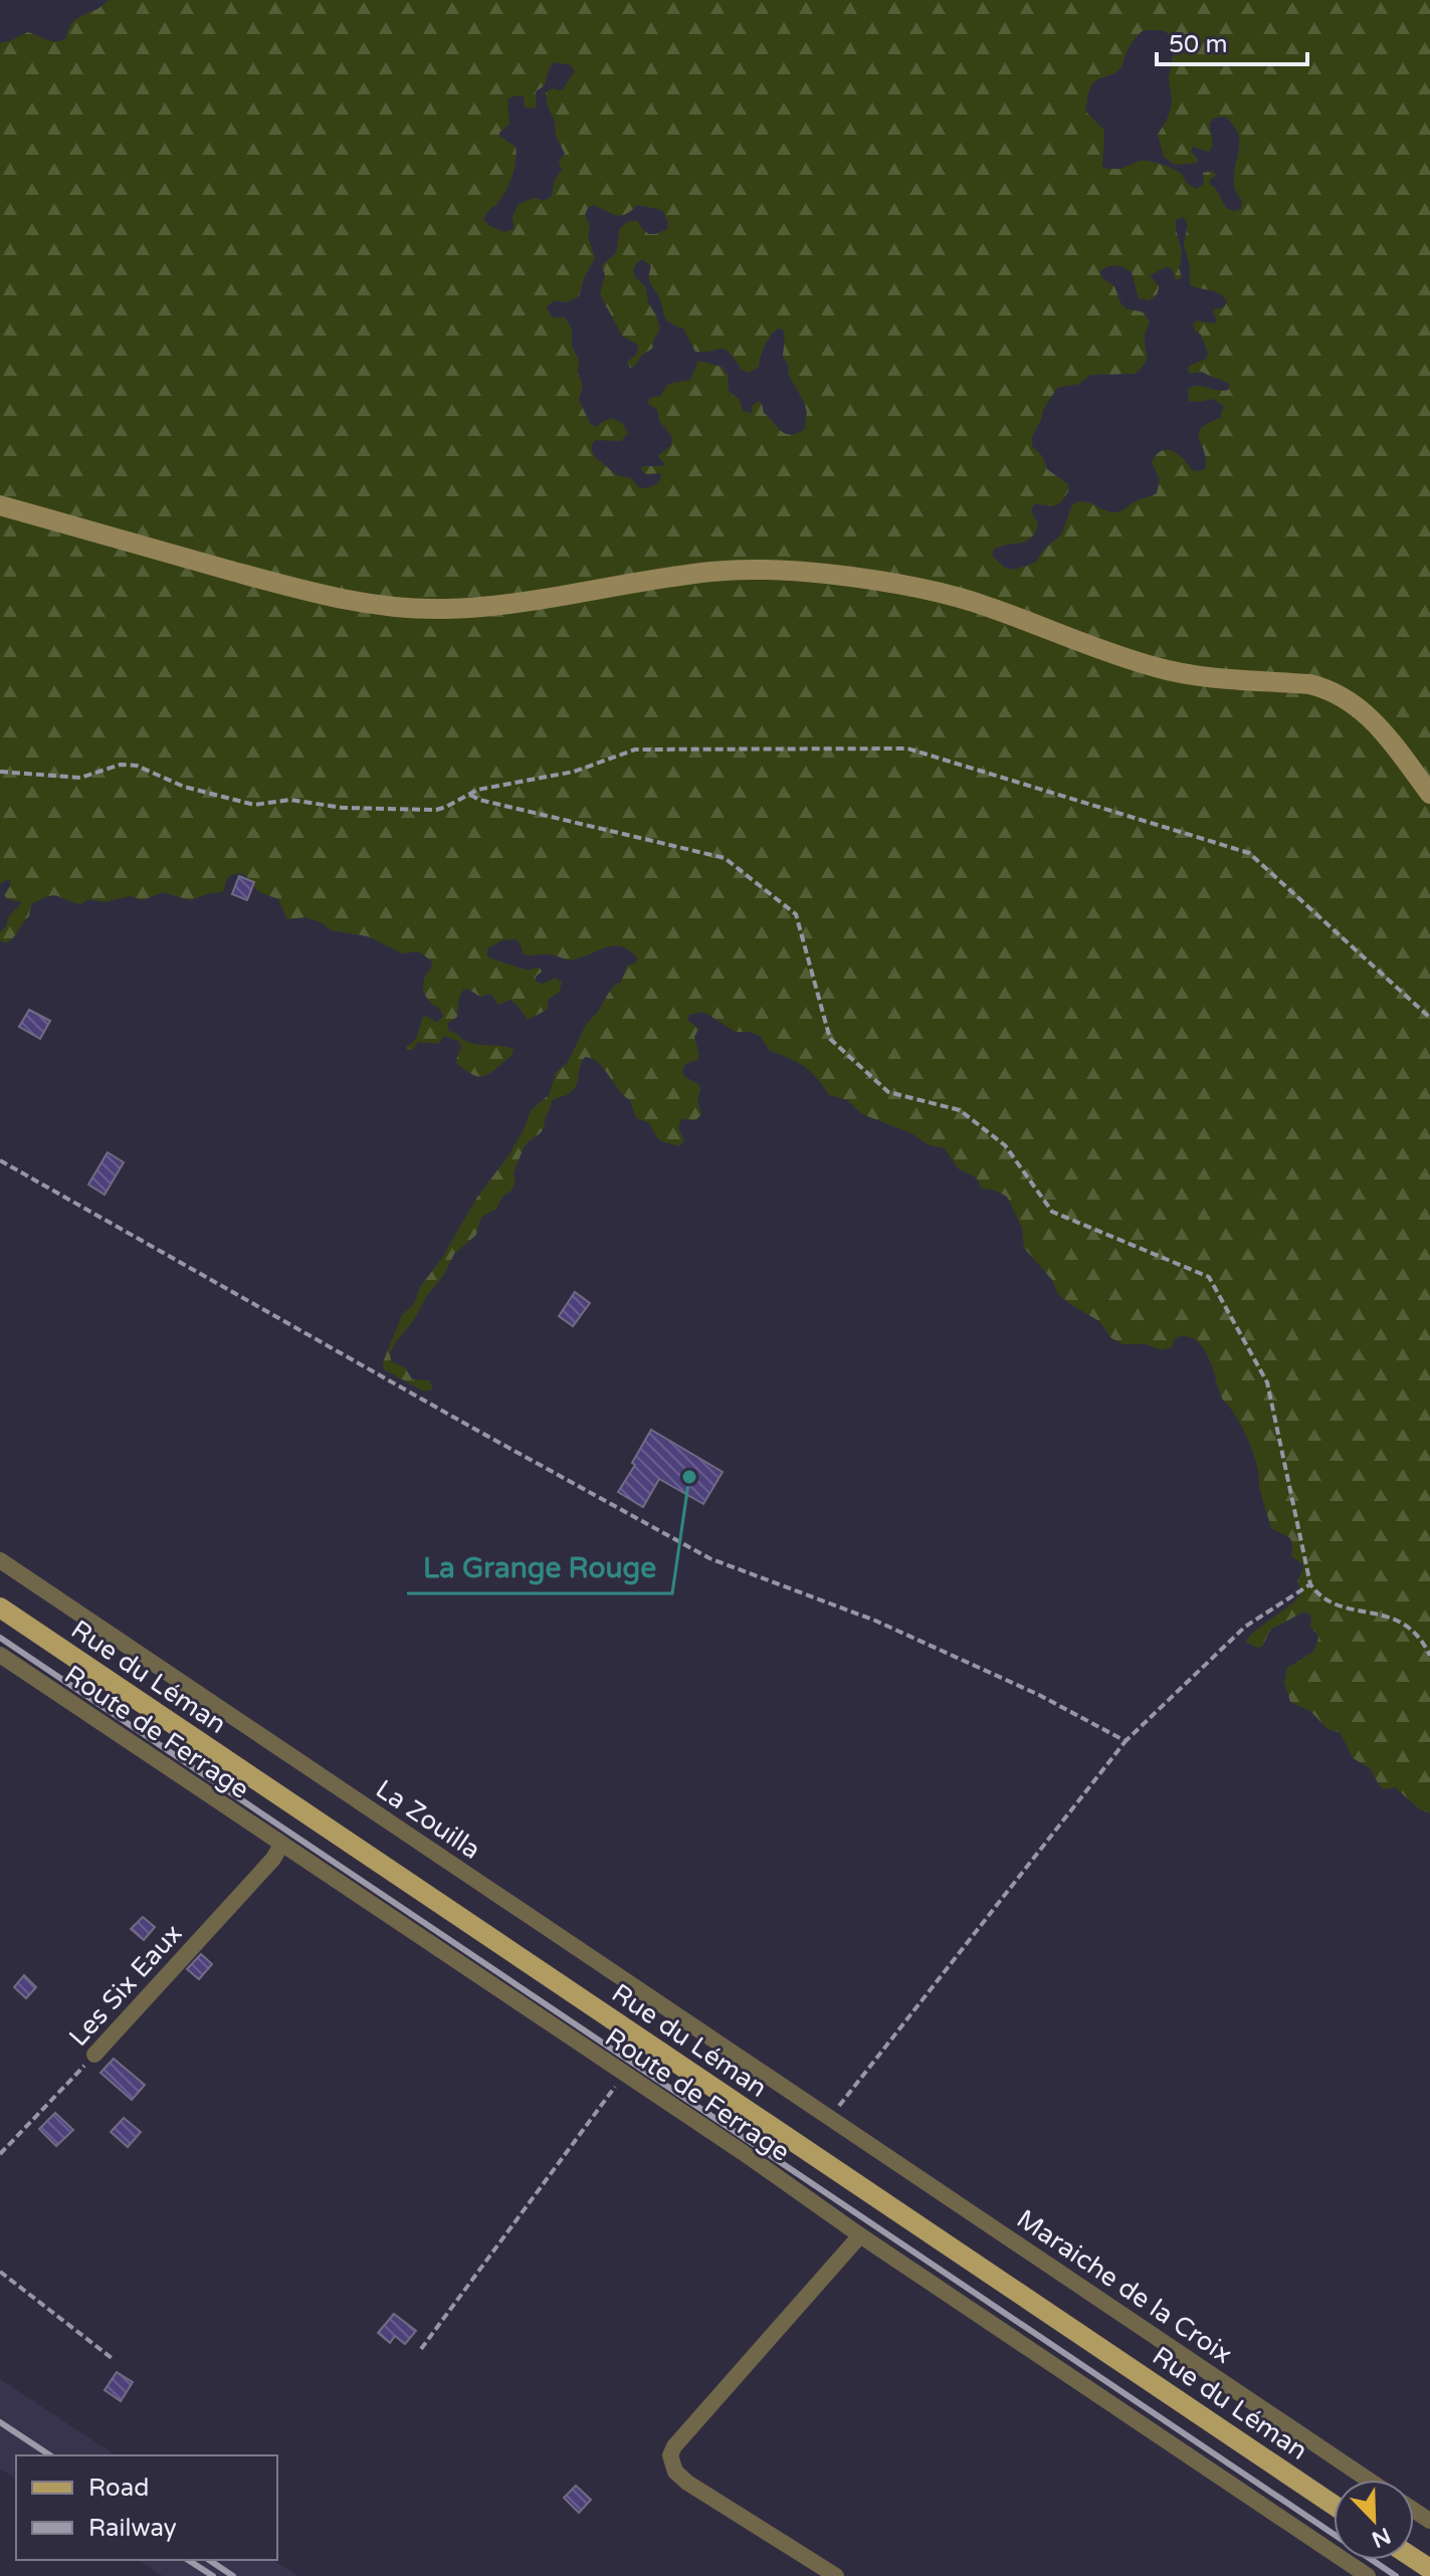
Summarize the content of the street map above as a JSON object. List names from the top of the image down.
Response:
{
  "streets": {
    "main road": ["Rue du Léman"],
    "street": [
      "Route de Ferrage",
      "La Zouilla",
      "Les Six Eaux",
      "Maraiche de la Croix"
    ]
  },
  "crossings": [
    ["Route de Ferrage", "Les Six Eaux"],
    ["La Zouilla", "Maraiche de la Croix"]
  ],
  "places": ["La Grange Rouge"],
  "legend": ["Road", "Railway"],
  "scale_bar": "50 m",
  "north": "bottom right"
}
